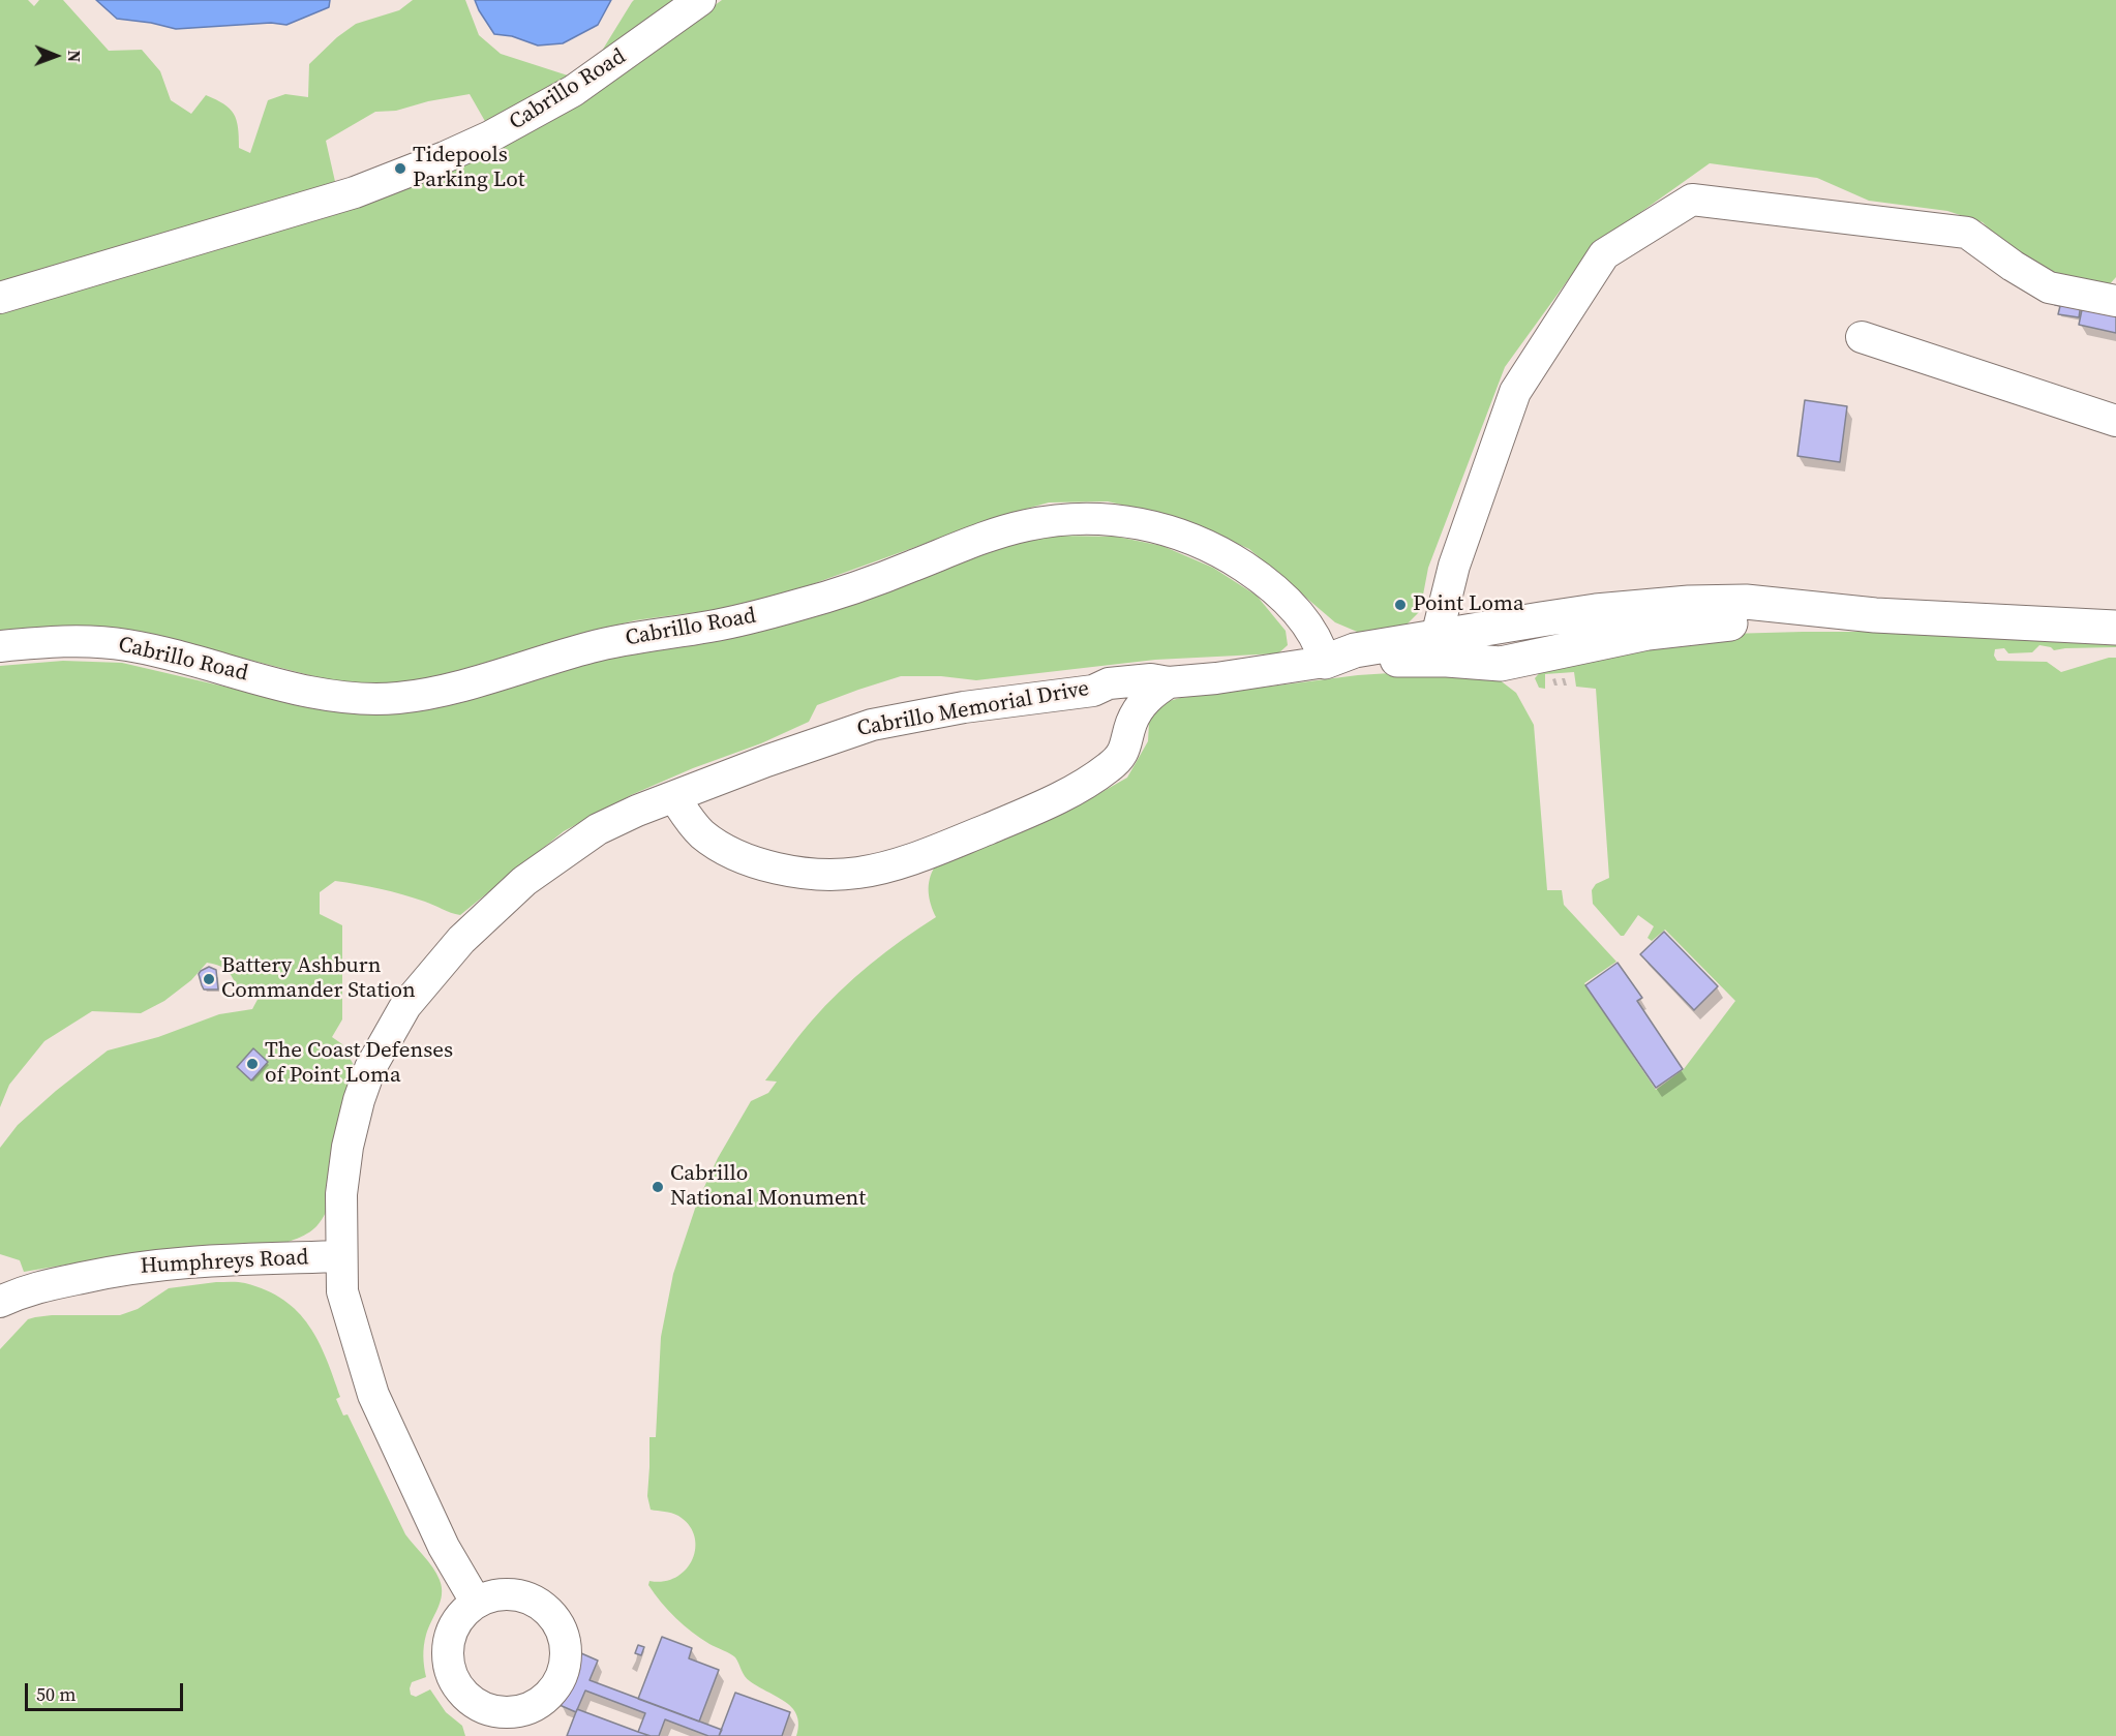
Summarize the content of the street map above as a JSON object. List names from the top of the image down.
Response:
{
  "streets": {
    "main road": ["Cabrillo Memorial Drive"],
    "street": ["Cabrillo Road", "Humphreys Road"]
  },
  "crossings": [
    ["Cabrillo Road", "Cabrillo Memorial Drive"],
    ["Cabrillo Memorial Drive", "Humphreys Road"]
  ],
  "places": [
    "Tidepools Parking Lot",
    "Point Loma",
    "Battery Ashburn Commander Station",
    "The Coast Defenses of Point Loma",
    "Cabrillo National Monument"
  ],
  "scale_bar": "50 m",
  "north": "right"
}
